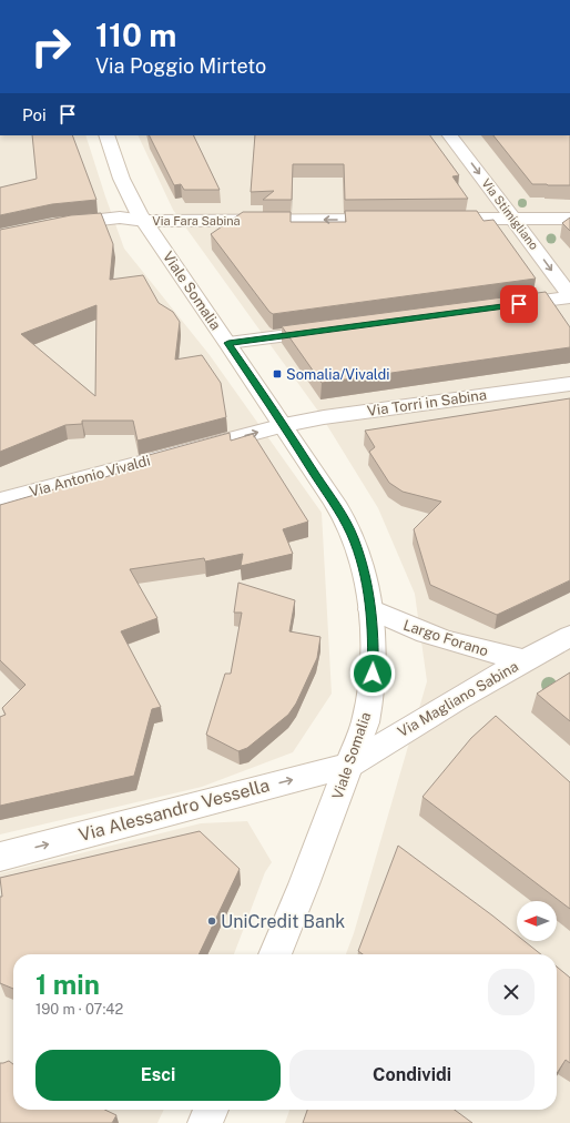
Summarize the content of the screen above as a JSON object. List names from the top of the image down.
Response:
{
  "streets": {
    "street": [
      "Via Stimigliano",
      "Via Fara Sabina",
      "Viale Somalia",
      "Via Torri in Sabina",
      "Via Antonio Vivaldi",
      "Largo Forano",
      "Via Magliano Sabina",
      "Via Alessandro Vessella"
    ]
  },
  "crossings": [
    ["Via Fara Sabina", "Viale Somalia"],
    ["Viale Somalia", "Via Torri in Sabina"],
    ["Viale Somalia", "Via Antonio Vivaldi"],
    ["Viale Somalia", "Largo Forano"],
    ["Viale Somalia", "Via Magliano Sabina"],
    ["Viale Somalia", "Via Alessandro Vessella"],
    ["Via Torri in Sabina", "Via Antonio Vivaldi"],
    ["Largo Forano", "Via Magliano Sabina"],
    ["Via Magliano Sabina", "Via Alessandro Vessella"]
  ],
  "one_way": ["Via Stimigliano", "Via Antonio Vivaldi", "Via Alessandro Vessella"],
  "places": {
    "transit": ["Somalia/Vivaldi"],
    "other": ["UniCredit Bank"]
  },
  "north": "left",
  "page": {
    "turn": ["110 m", "Via Poggio Mirteto"],
    "then": "Poi",
    "heading": ["1 min", "190 m · 07:42"],
    "buttons": ["Esci", "Condividi"]
  }
}
